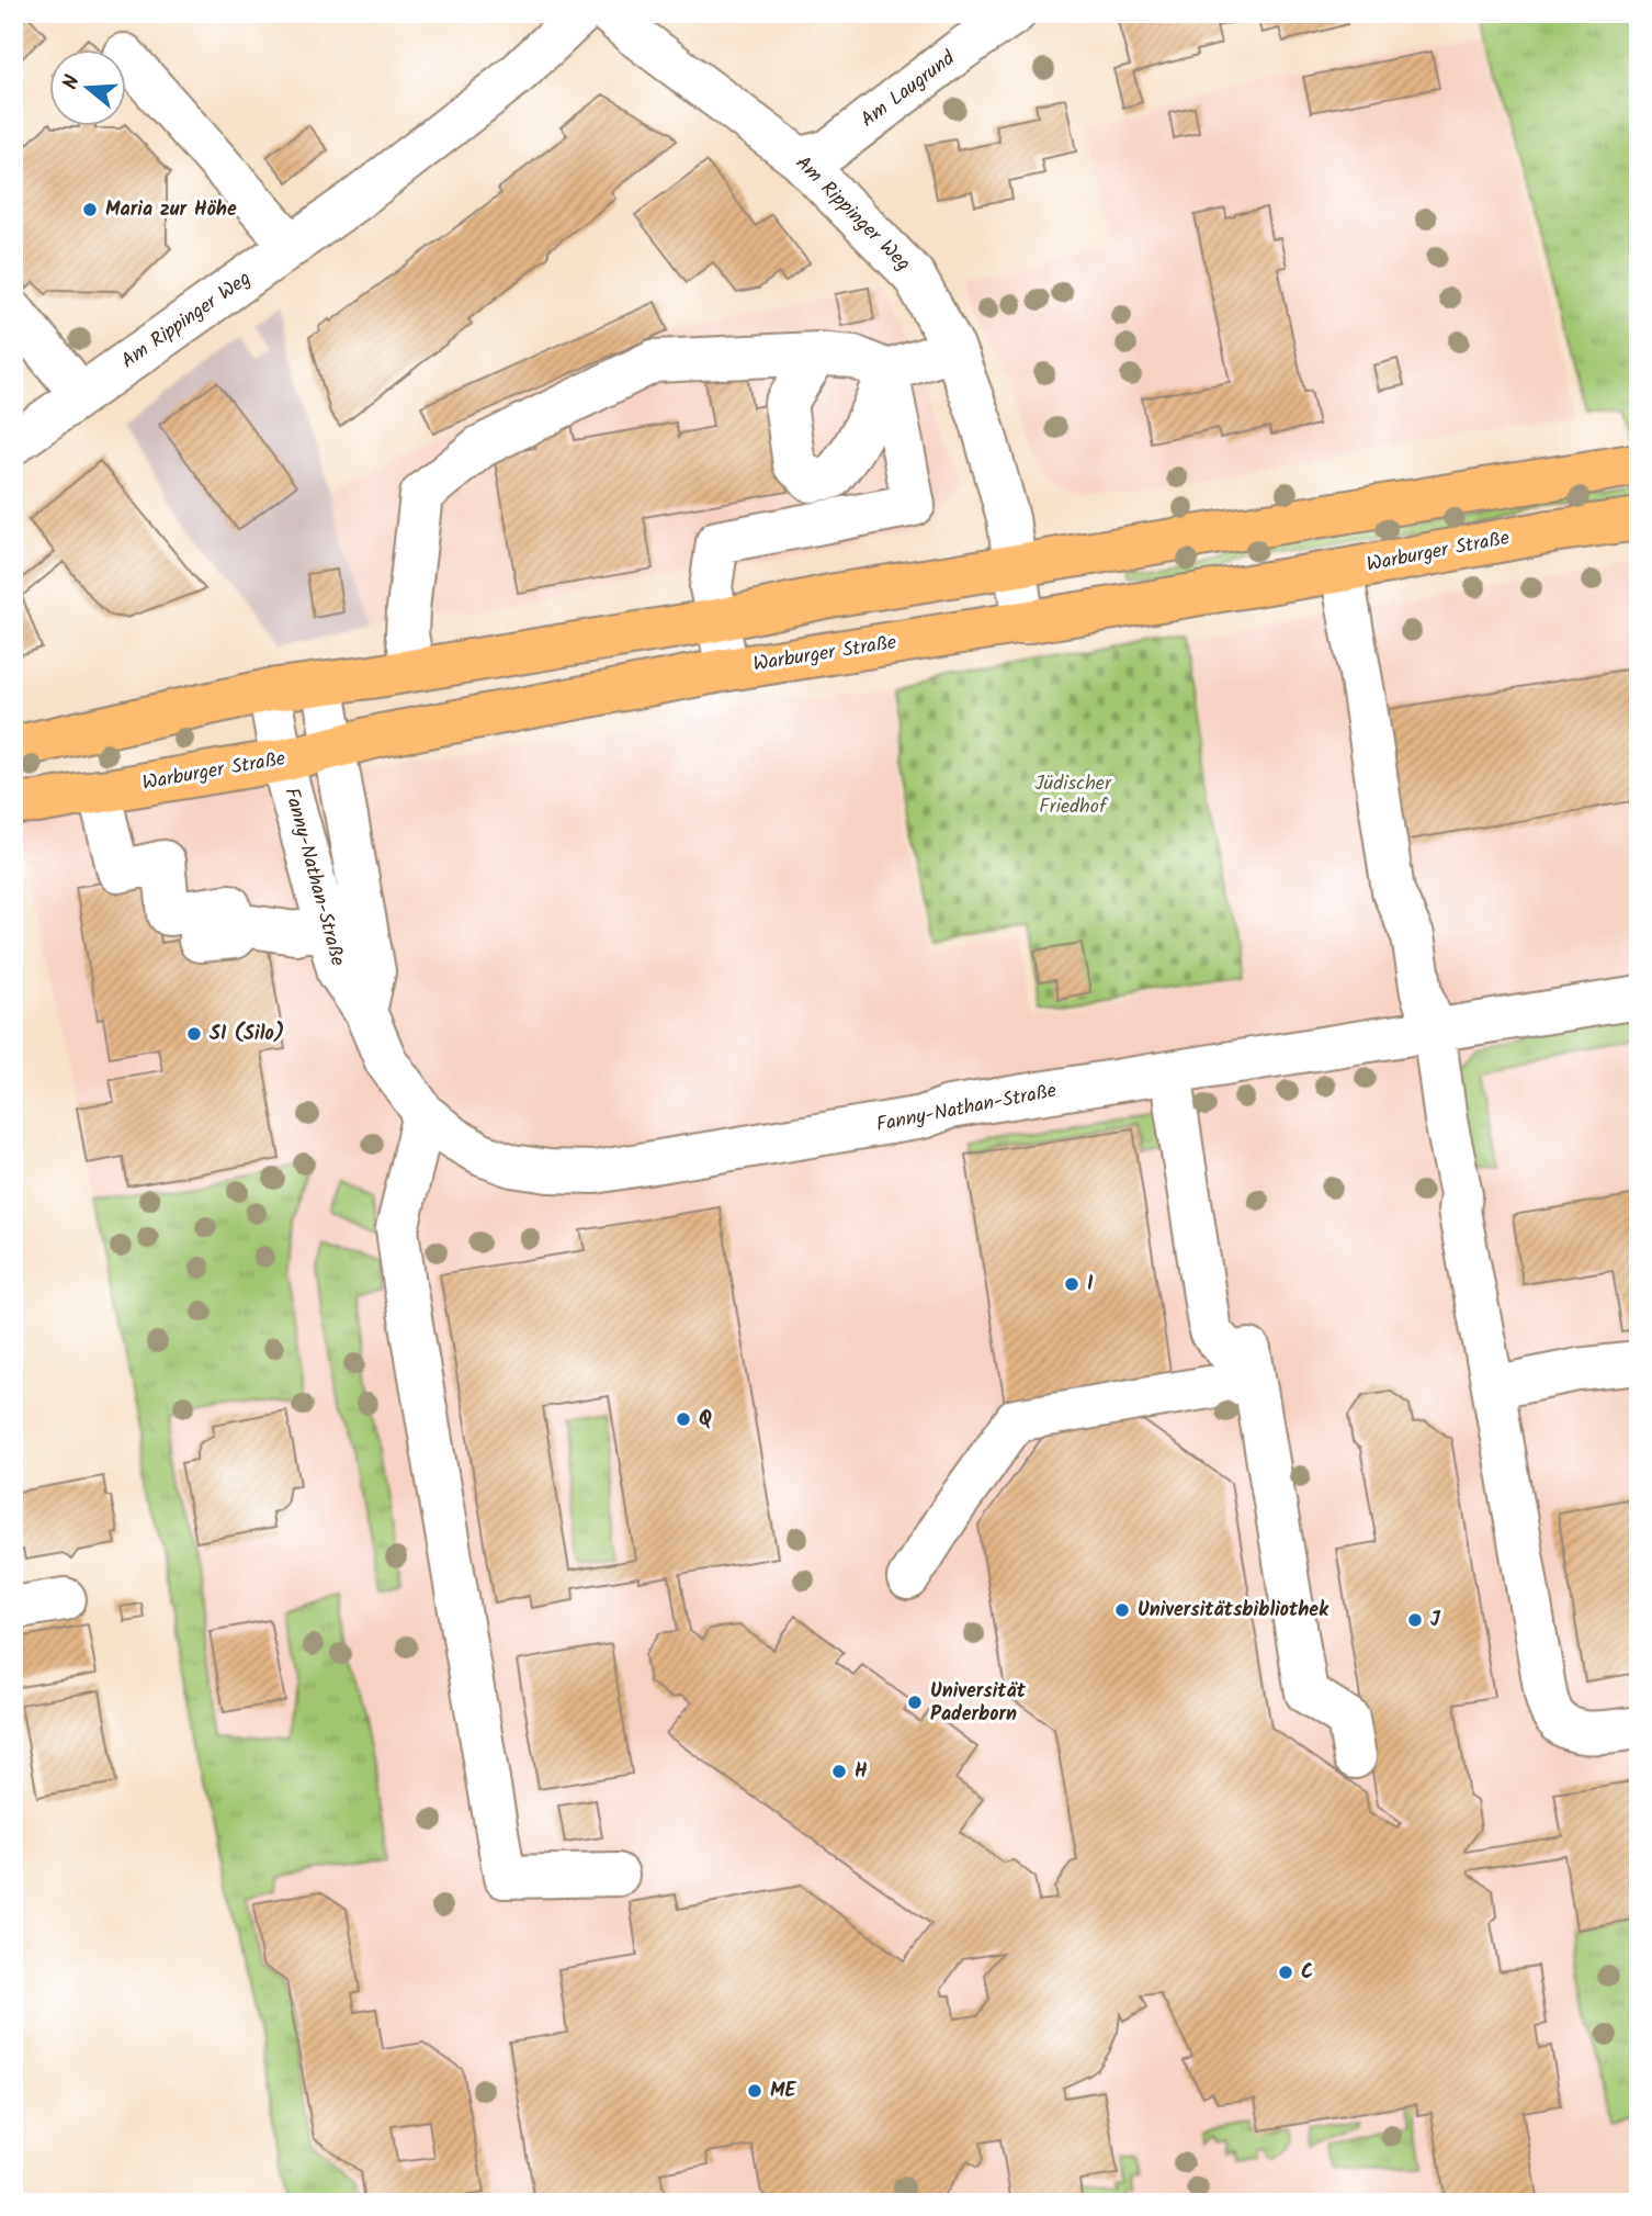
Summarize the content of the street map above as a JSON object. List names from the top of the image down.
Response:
{
  "streets": {
    "main road": ["Warburger Straße"],
    "street": ["Am Laugrund", "Am Rippinger Weg", "Fanny-Nathan-Straße"]
  },
  "crossings": [
    ["Am Laugrund", "Am Rippinger Weg"],
    ["Am Rippinger Weg", "Warburger Straße"],
    ["Warburger Straße", "Fanny-Nathan-Straße"]
  ],
  "parks": ["Jüdischer Friedhof"],
  "places": [
    "Maria zur Höhe",
    "SI (Silo)",
    "I",
    "Q",
    "Universitätsbibliothek",
    "J",
    "Universität Paderborn",
    "H",
    "C",
    "ME"
  ],
  "north": "left"
}
